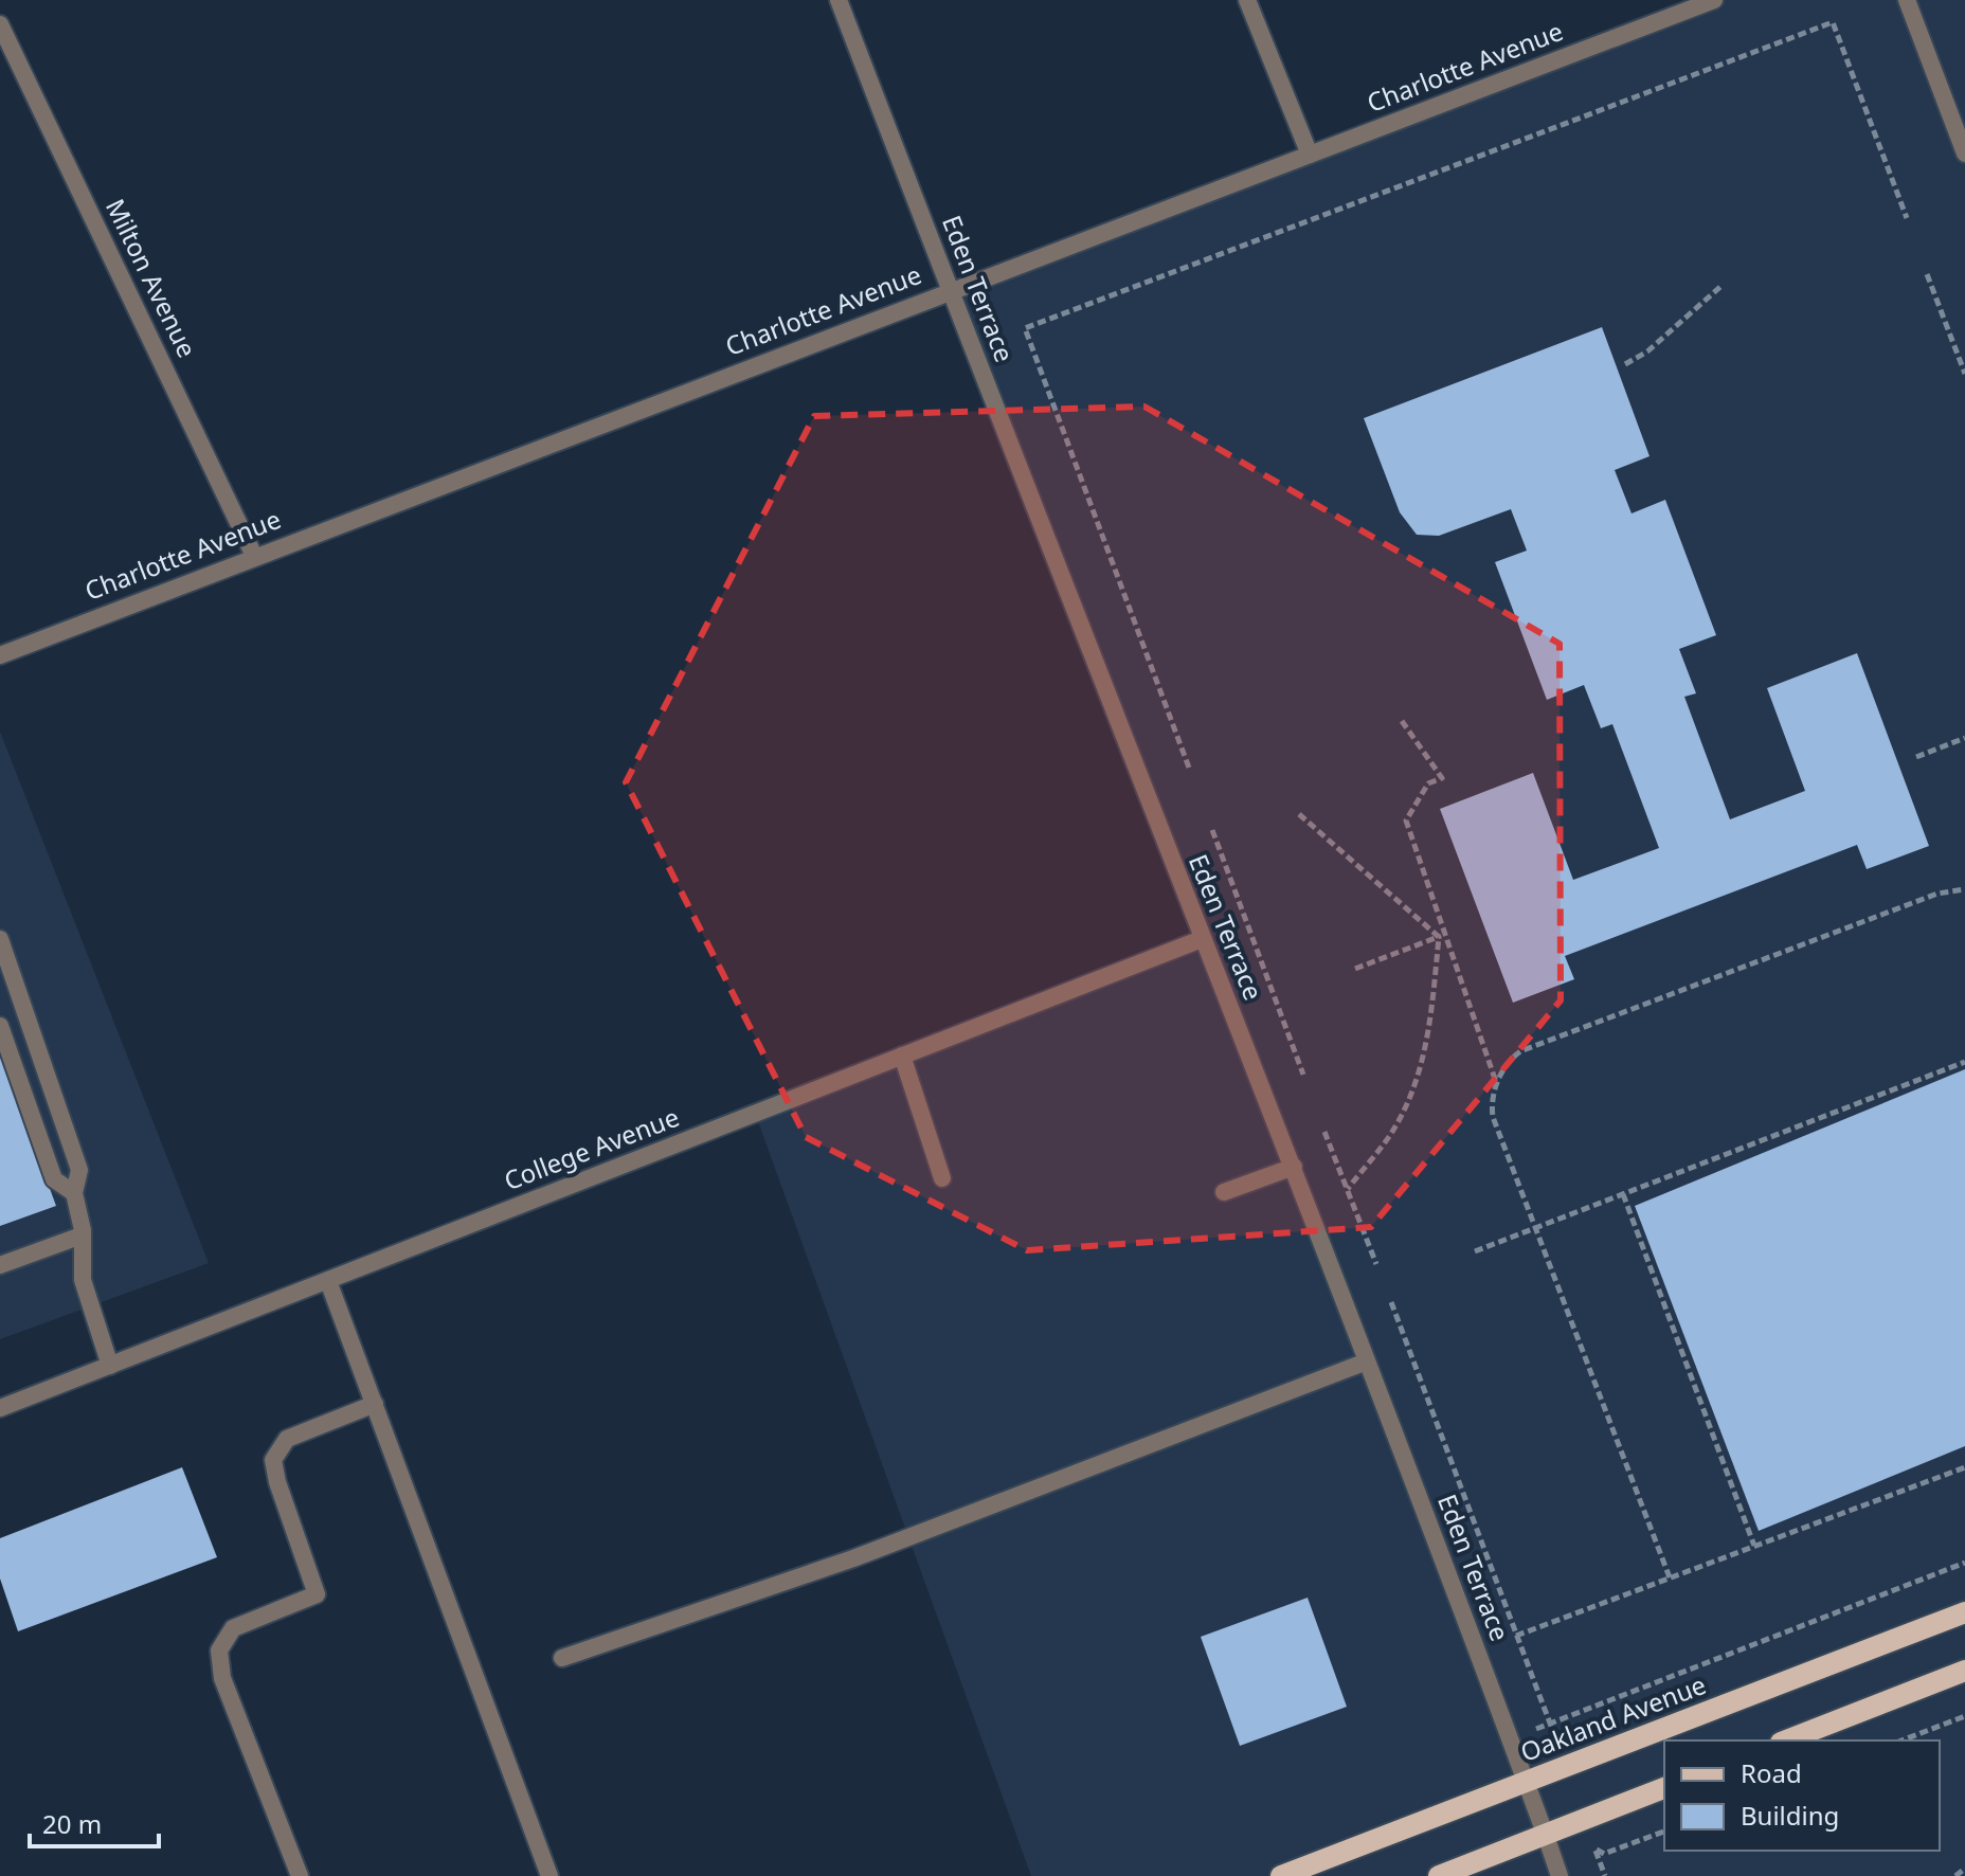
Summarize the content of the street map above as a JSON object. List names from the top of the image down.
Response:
{
  "streets": {
    "main road": ["Oakland Avenue"],
    "street": [
      "Charlotte Avenue",
      "Milton Avenue",
      "Eden Terrace",
      "College Avenue"
    ]
  },
  "crossings": [
    ["Charlotte Avenue", "Milton Avenue"],
    ["Charlotte Avenue", "Eden Terrace"],
    ["Eden Terrace", "College Avenue"],
    ["Eden Terrace", "Oakland Avenue"]
  ],
  "legend": ["Road", "Building"],
  "scale_bar": "20 m"
}
